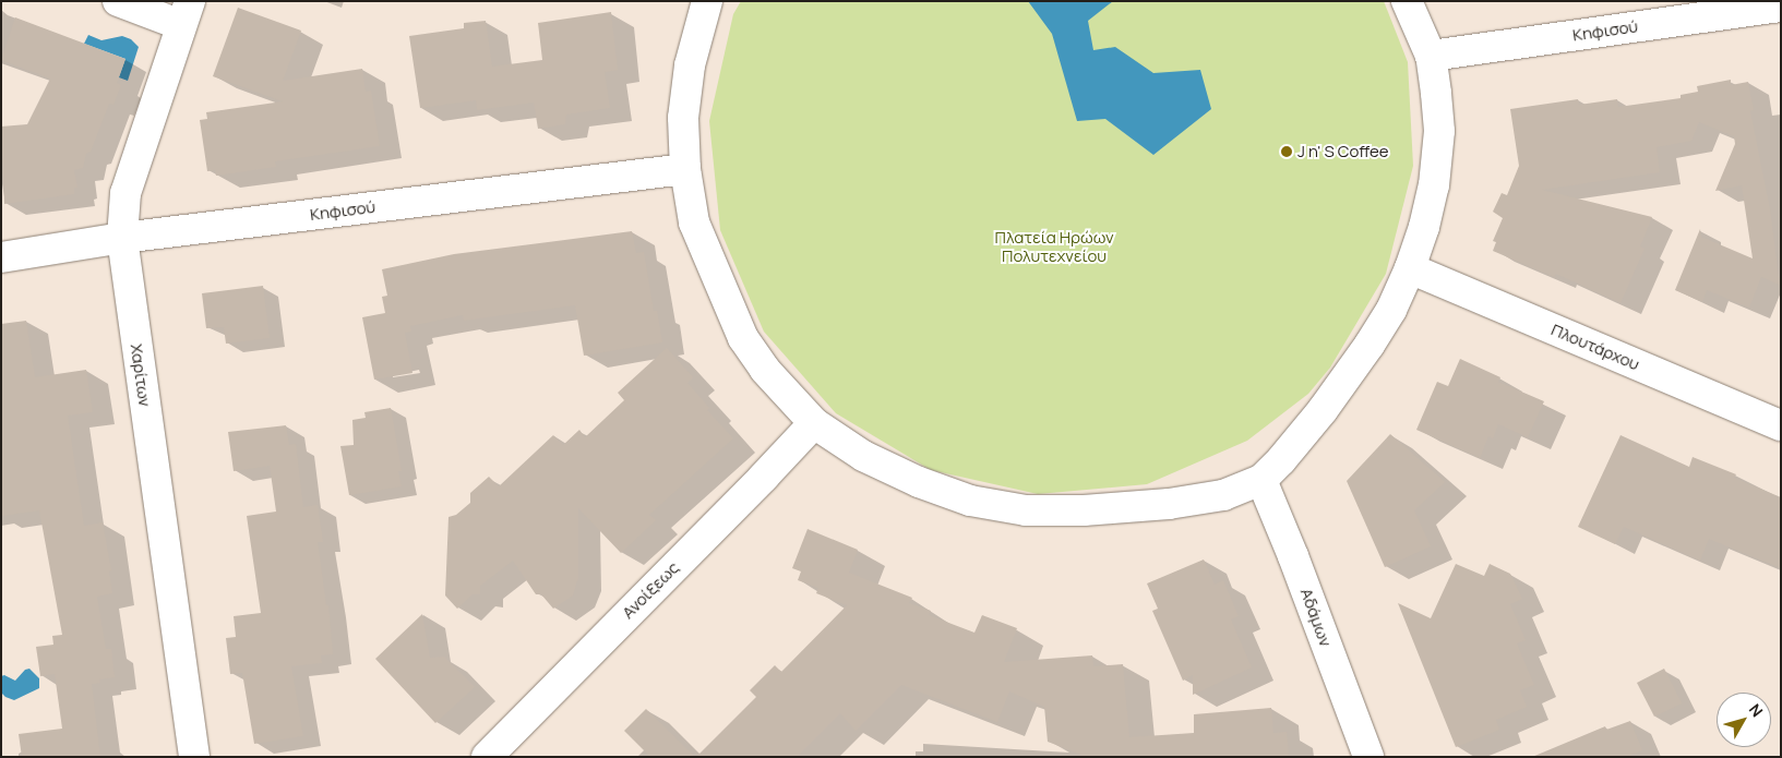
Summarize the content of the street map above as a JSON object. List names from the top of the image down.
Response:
{
  "streets": {
    "street": [
      "Κηφισού",
      "Πλουτάρχου",
      "Χαρίτων",
      "Ανοίξεως",
      "Αδάμων"
    ]
  },
  "crossings": [
    ["Κηφισού", "Χαρίτων"]
  ],
  "parks": ["Πλατεία Ηρώων Πολυτεχνείου"],
  "places": ["J n' S Coffee"],
  "north": "top right"
}
